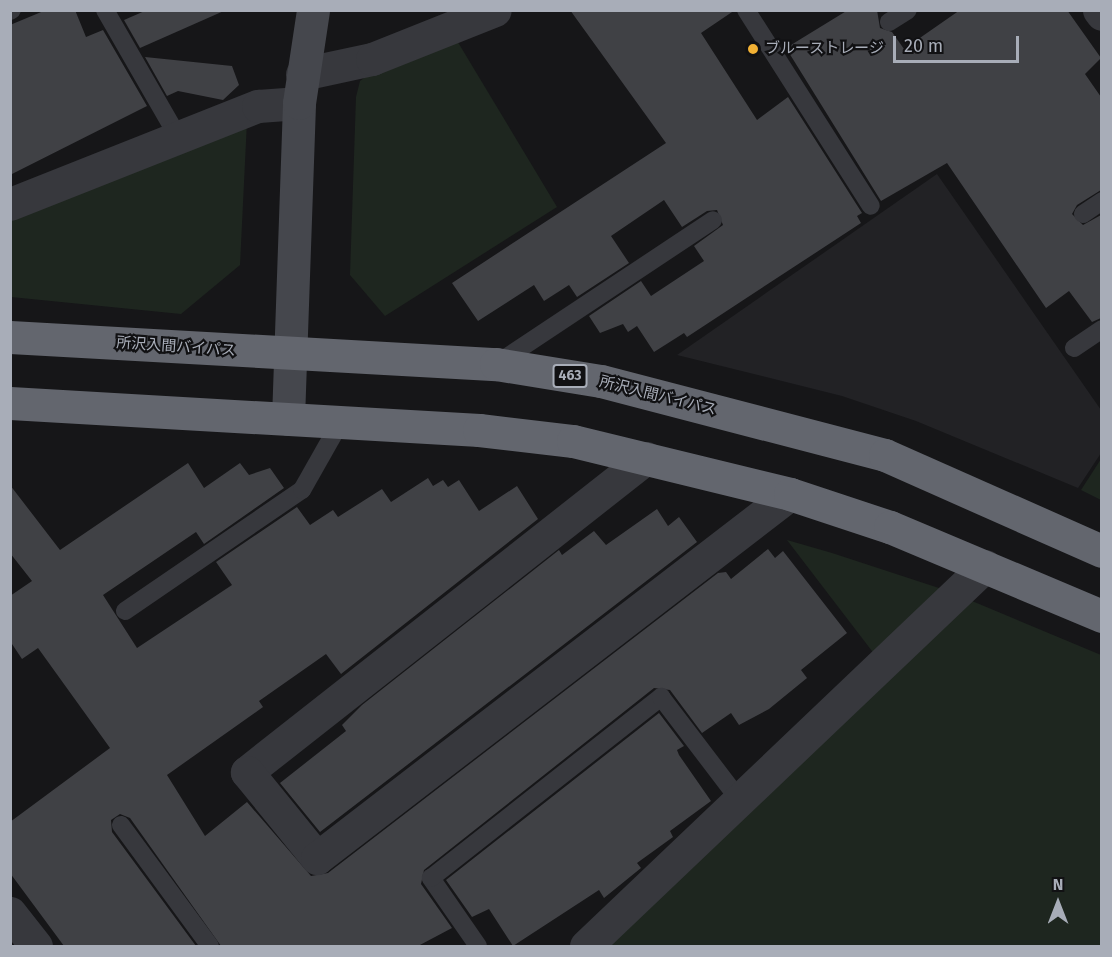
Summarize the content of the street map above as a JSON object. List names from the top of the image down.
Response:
{
  "streets": {
    "highway": ["所沢入間バイパス", "463"]
  },
  "places": ["ブルーストレージ"],
  "scale_bar": "20 m",
  "north": "top"
}
